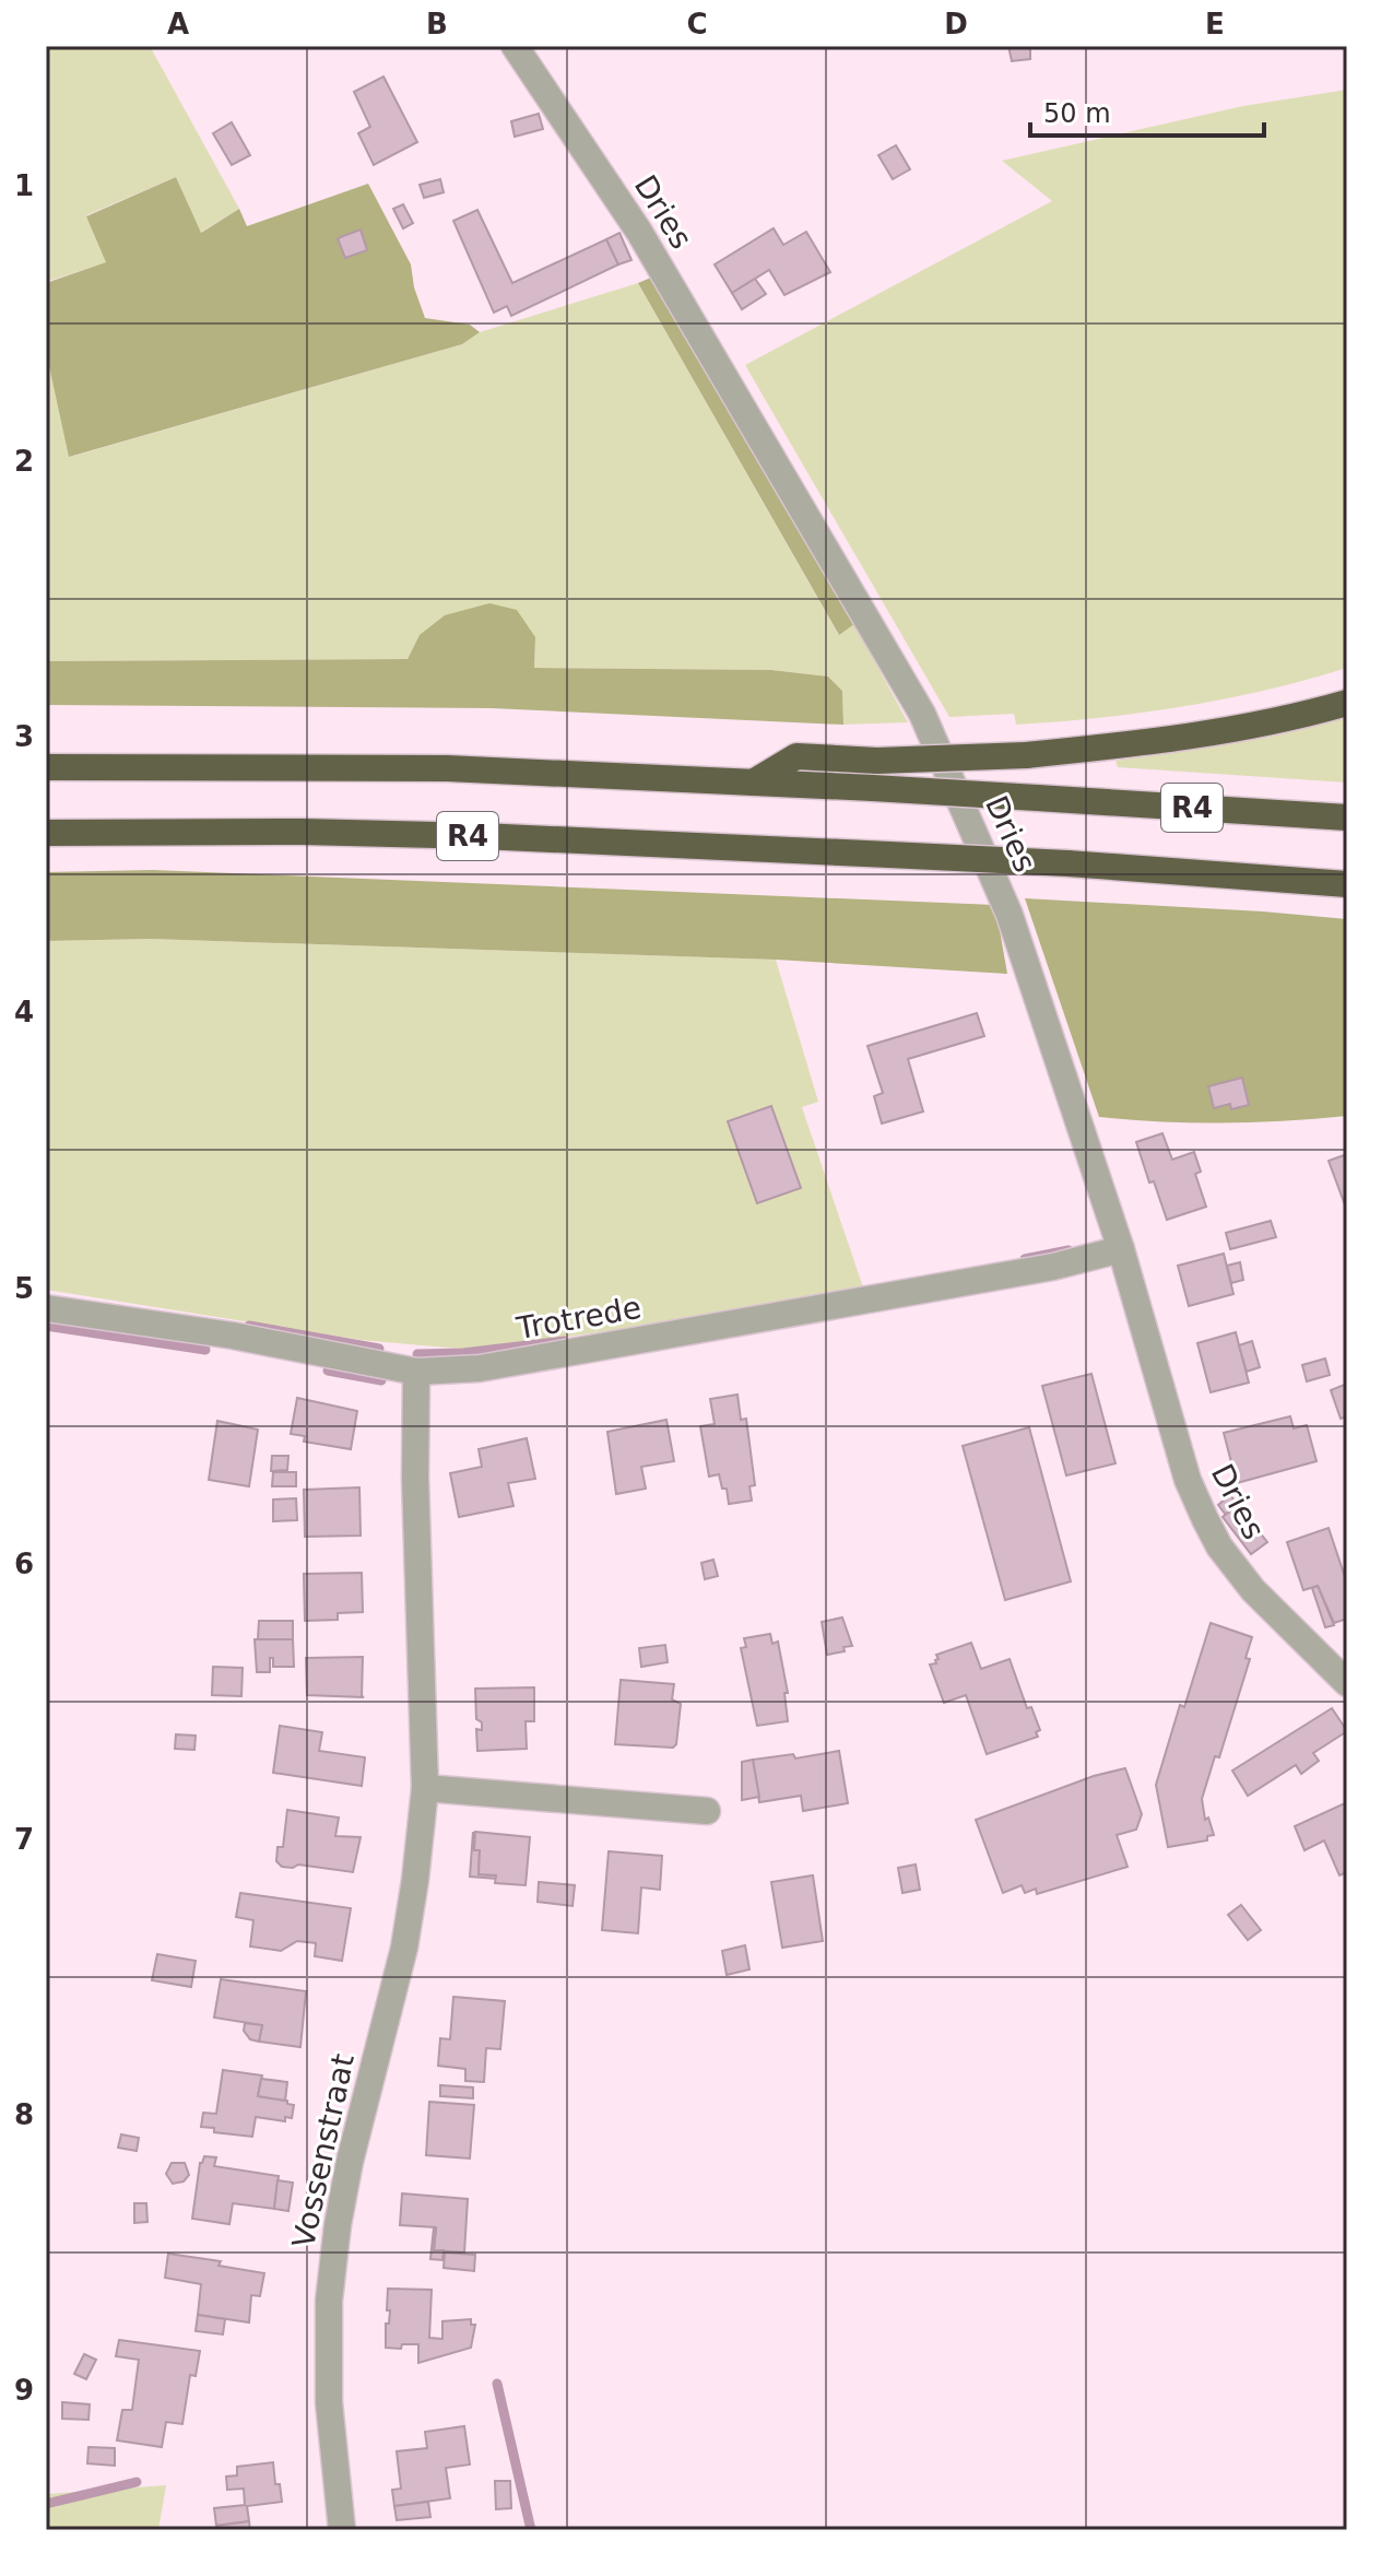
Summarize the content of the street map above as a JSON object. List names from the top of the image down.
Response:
{
  "streets": {
    "highway": ["R4"],
    "street": ["Dries", "Trotrede", "Vossenstraat"]
  },
  "crossings": [
    ["Dries", "Trotrede"],
    ["Trotrede", "Vossenstraat"]
  ],
  "scale_bar": "50 m",
  "grid": {
    "columns": [
      "A",
      "B",
      "C",
      "D",
      "E"
    ],
    "rows": [
      "1",
      "2",
      "3",
      "4",
      "5",
      "6",
      "7",
      "8",
      "9"
    ]
  }
}
